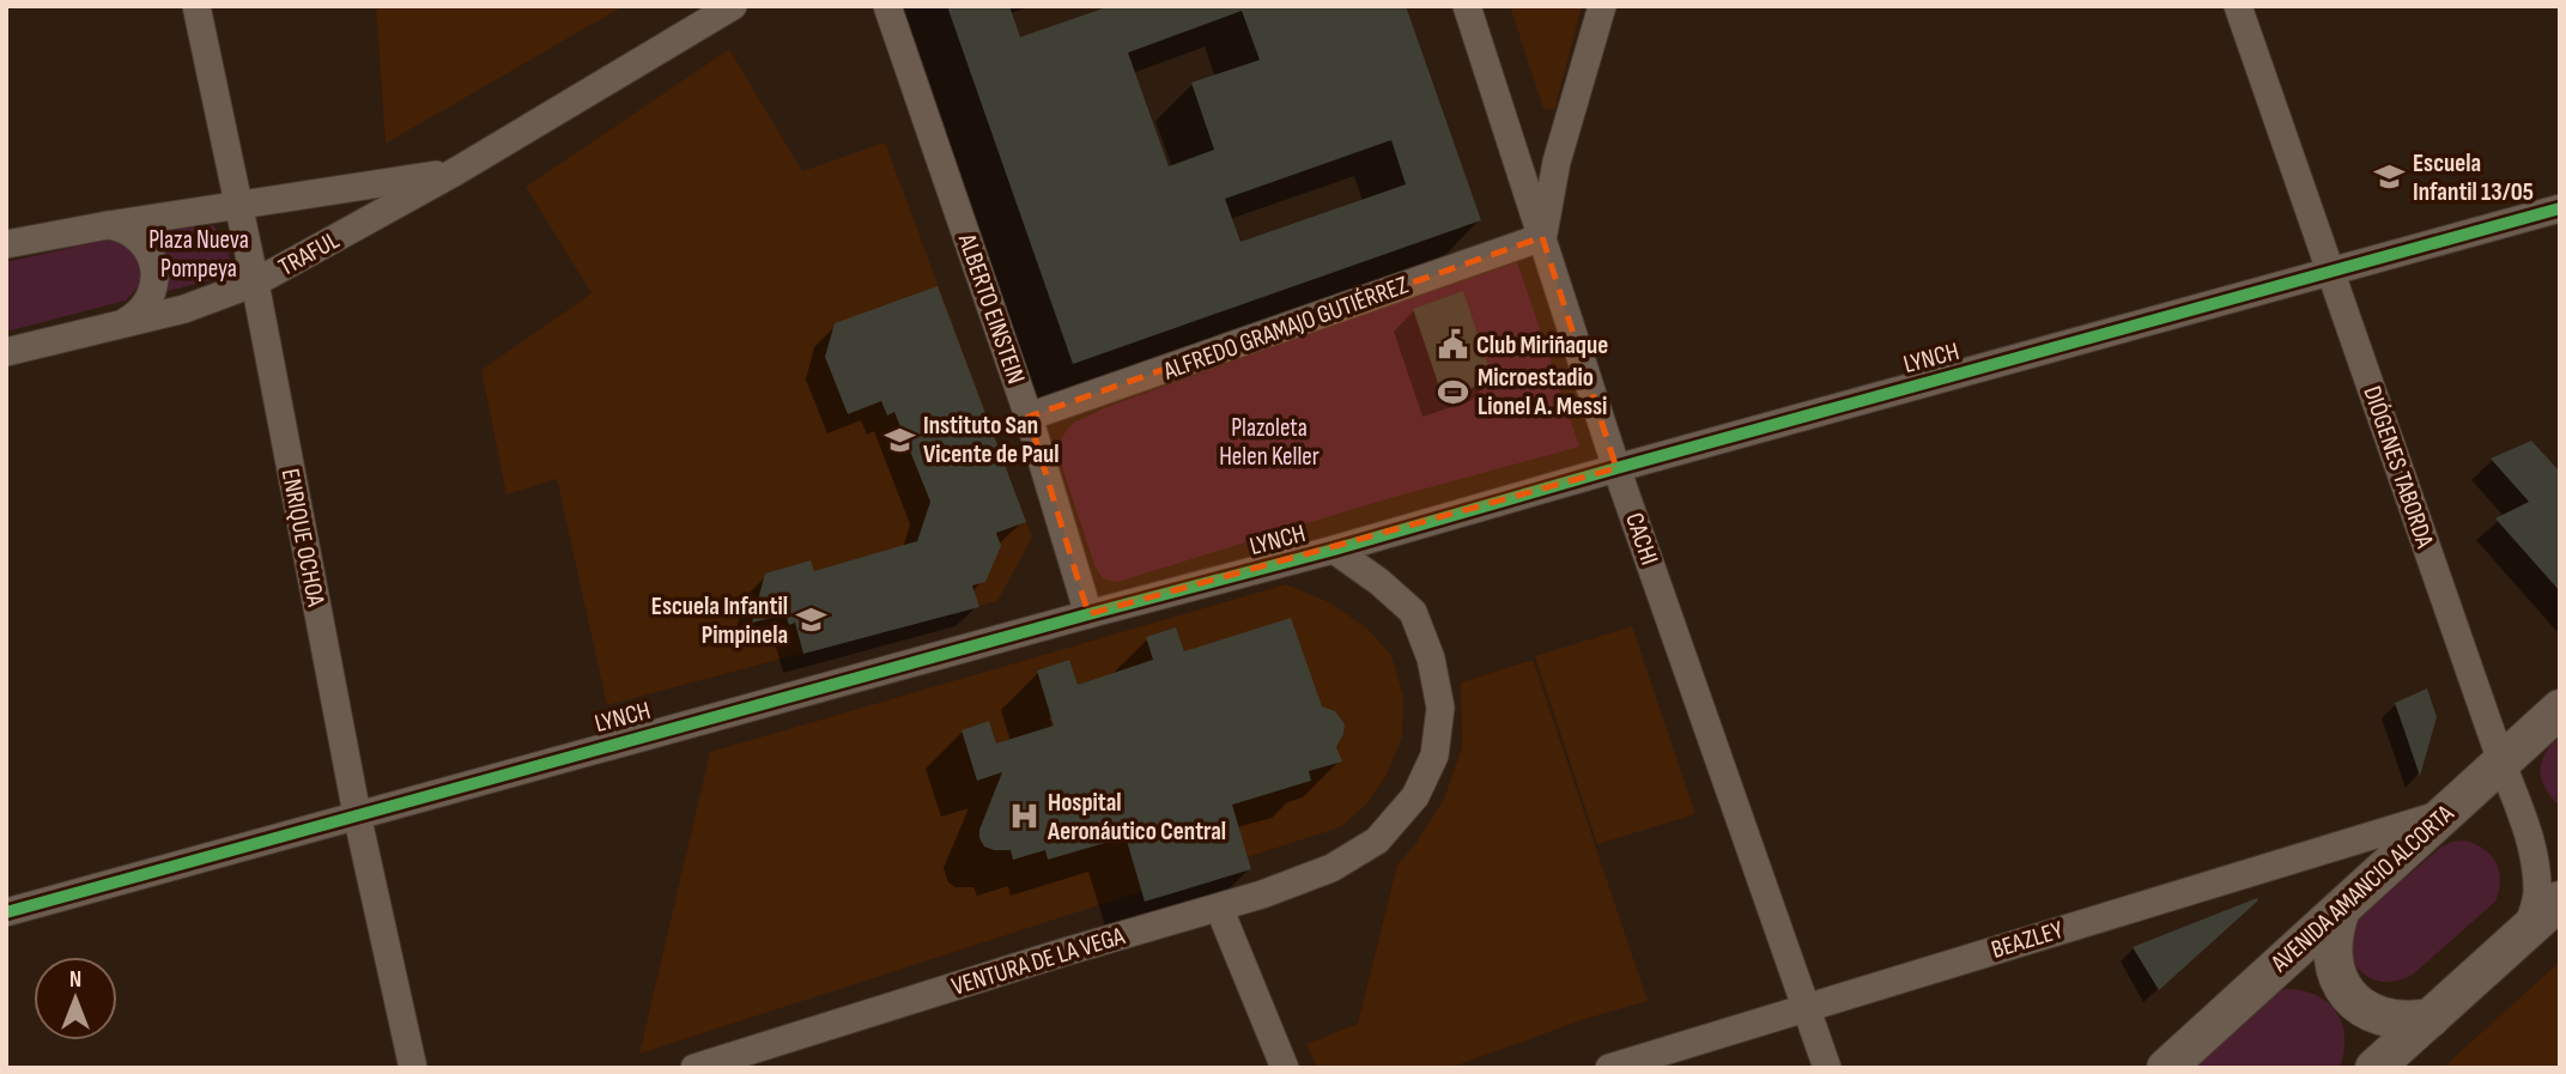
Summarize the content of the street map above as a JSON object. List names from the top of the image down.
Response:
{
  "streets": {
    "main road": ["AVENIDA AMANCIO ALCORTA"],
    "street": [
      "TRAFUL",
      "ALBERTO EINSTEIN",
      "ALFREDO GRAMAJO GUTIÉRREZ",
      "LYNCH",
      "DIÓGENES TABORDA",
      "ENRIQUE OCHOA",
      "CACHI",
      "BEAZLEY",
      "VENTURA DE LA VEGA"
    ]
  },
  "crossings": [
    ["TRAFUL", "ENRIQUE OCHOA"],
    ["ALBERTO EINSTEIN", "ALFREDO GRAMAJO GUTIÉRREZ"],
    ["ALBERTO EINSTEIN", "LYNCH"],
    ["ALFREDO GRAMAJO GUTIÉRREZ", "CACHI"],
    ["LYNCH", "DIÓGENES TABORDA"],
    ["LYNCH", "ENRIQUE OCHOA"],
    ["LYNCH", "CACHI"],
    ["LYNCH", "VENTURA DE LA VEGA"],
    ["DIÓGENES TABORDA", "AVENIDA AMANCIO ALCORTA"],
    ["CACHI", "BEAZLEY"],
    ["AVENIDA AMANCIO ALCORTA", "BEAZLEY"]
  ],
  "parks": ["Plaza Nueva Pompeya", "Plazoleta Helen Keller"],
  "places": {
    "school or university": ["Escuela Infantil 13/05", "Instituto San Vicente de Paul", "Escuela Infantil Pimpinela"],
    "public building": ["Club Miriñaque"],
    "sports": ["Microestadio Lionel A. Messi"],
    "hospital": ["Hospital Aeronáutico Central"]
  },
  "north": "top"
}
